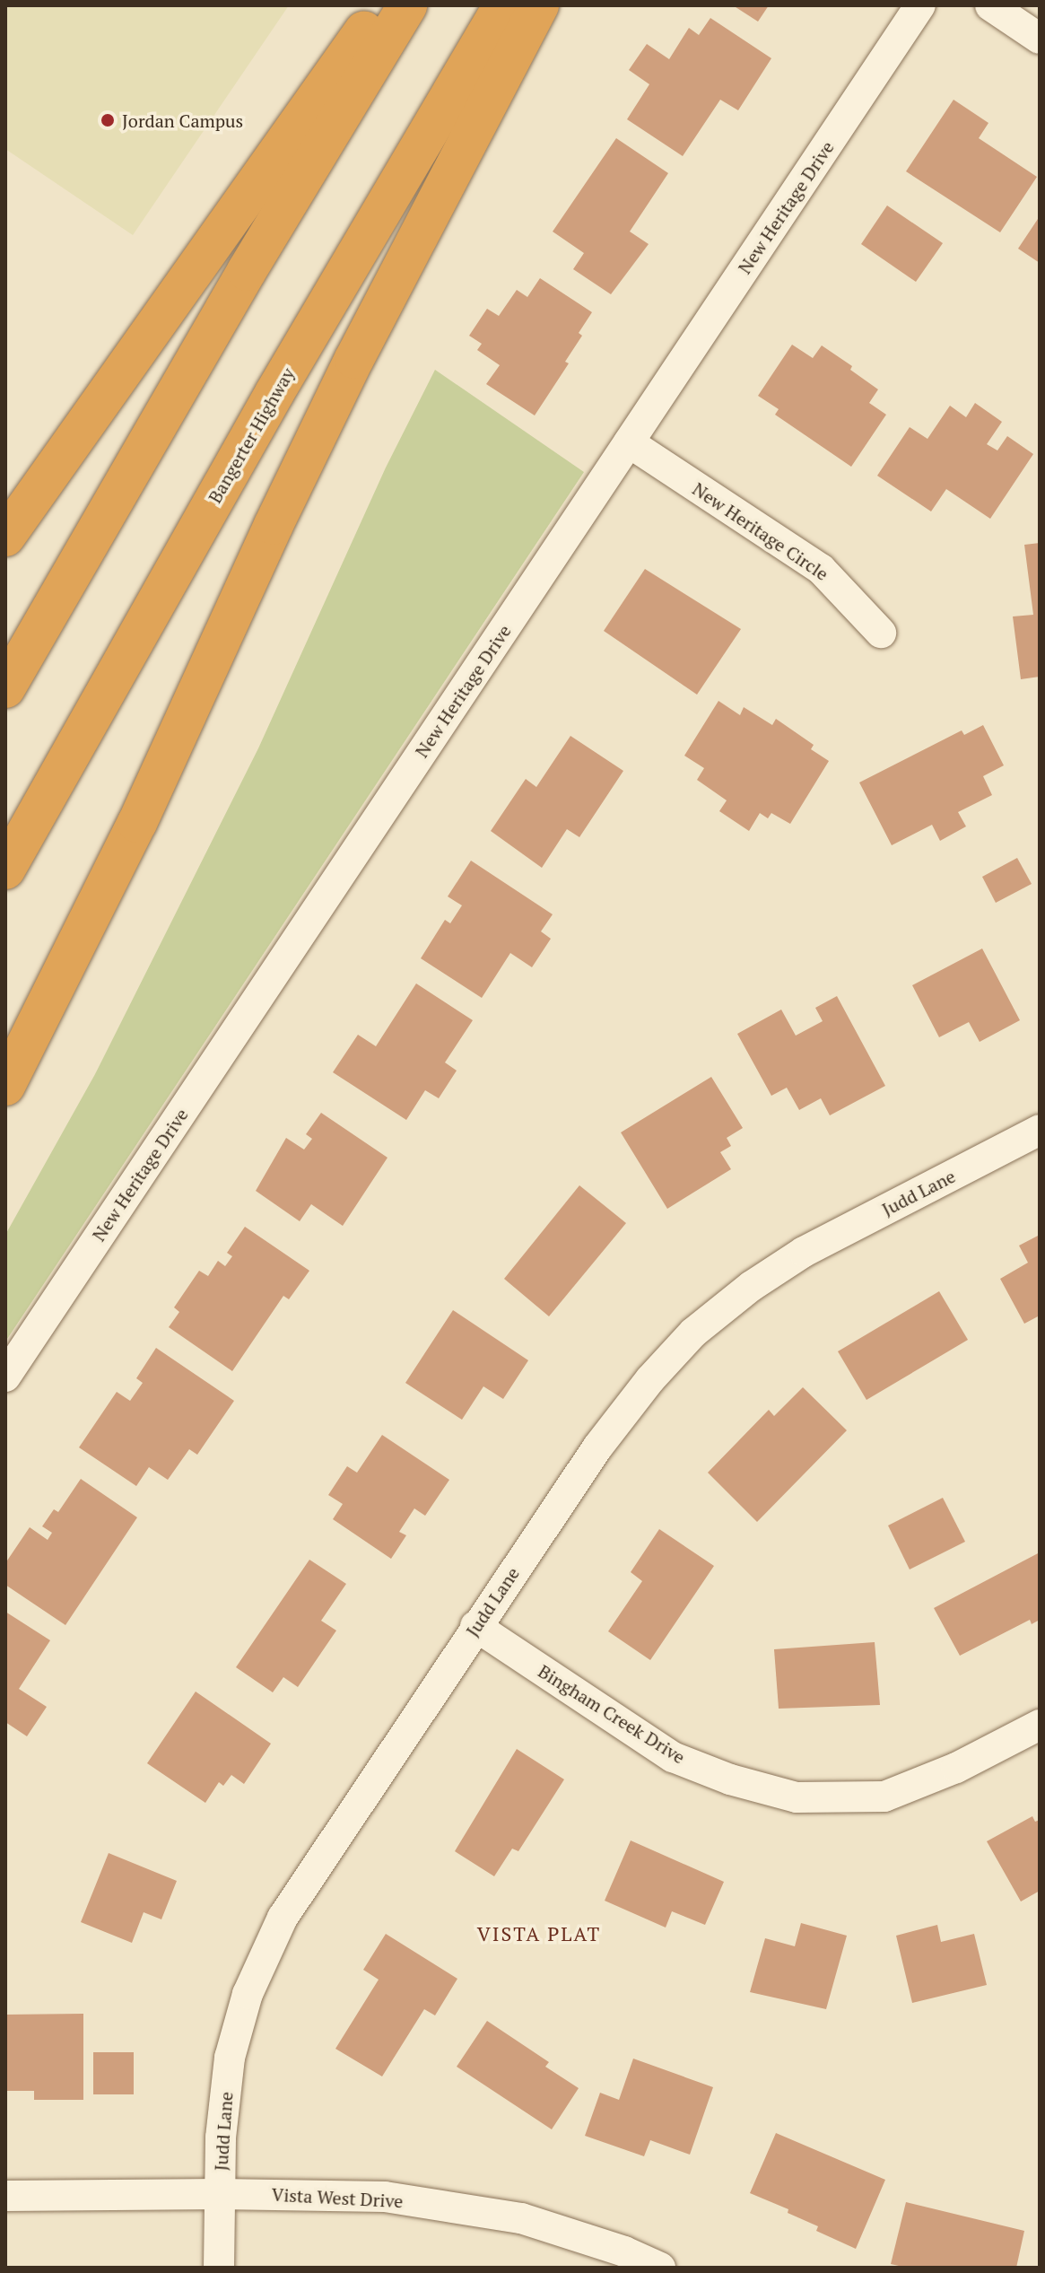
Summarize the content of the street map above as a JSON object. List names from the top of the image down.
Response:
{
  "streets": {
    "highway": ["Bangerter Highway"],
    "street": [
      "New Heritage Drive",
      "New Heritage Circle",
      "Judd Lane",
      "Bingham Creek Drive",
      "Vista West Drive"
    ]
  },
  "crossings": [
    ["New Heritage Drive", "New Heritage Circle"],
    ["Judd Lane", "Bingham Creek Drive"],
    ["Judd Lane", "Vista West Drive"]
  ],
  "districts": ["VISTA PLAT"],
  "places": ["Jordan Campus"]
}
